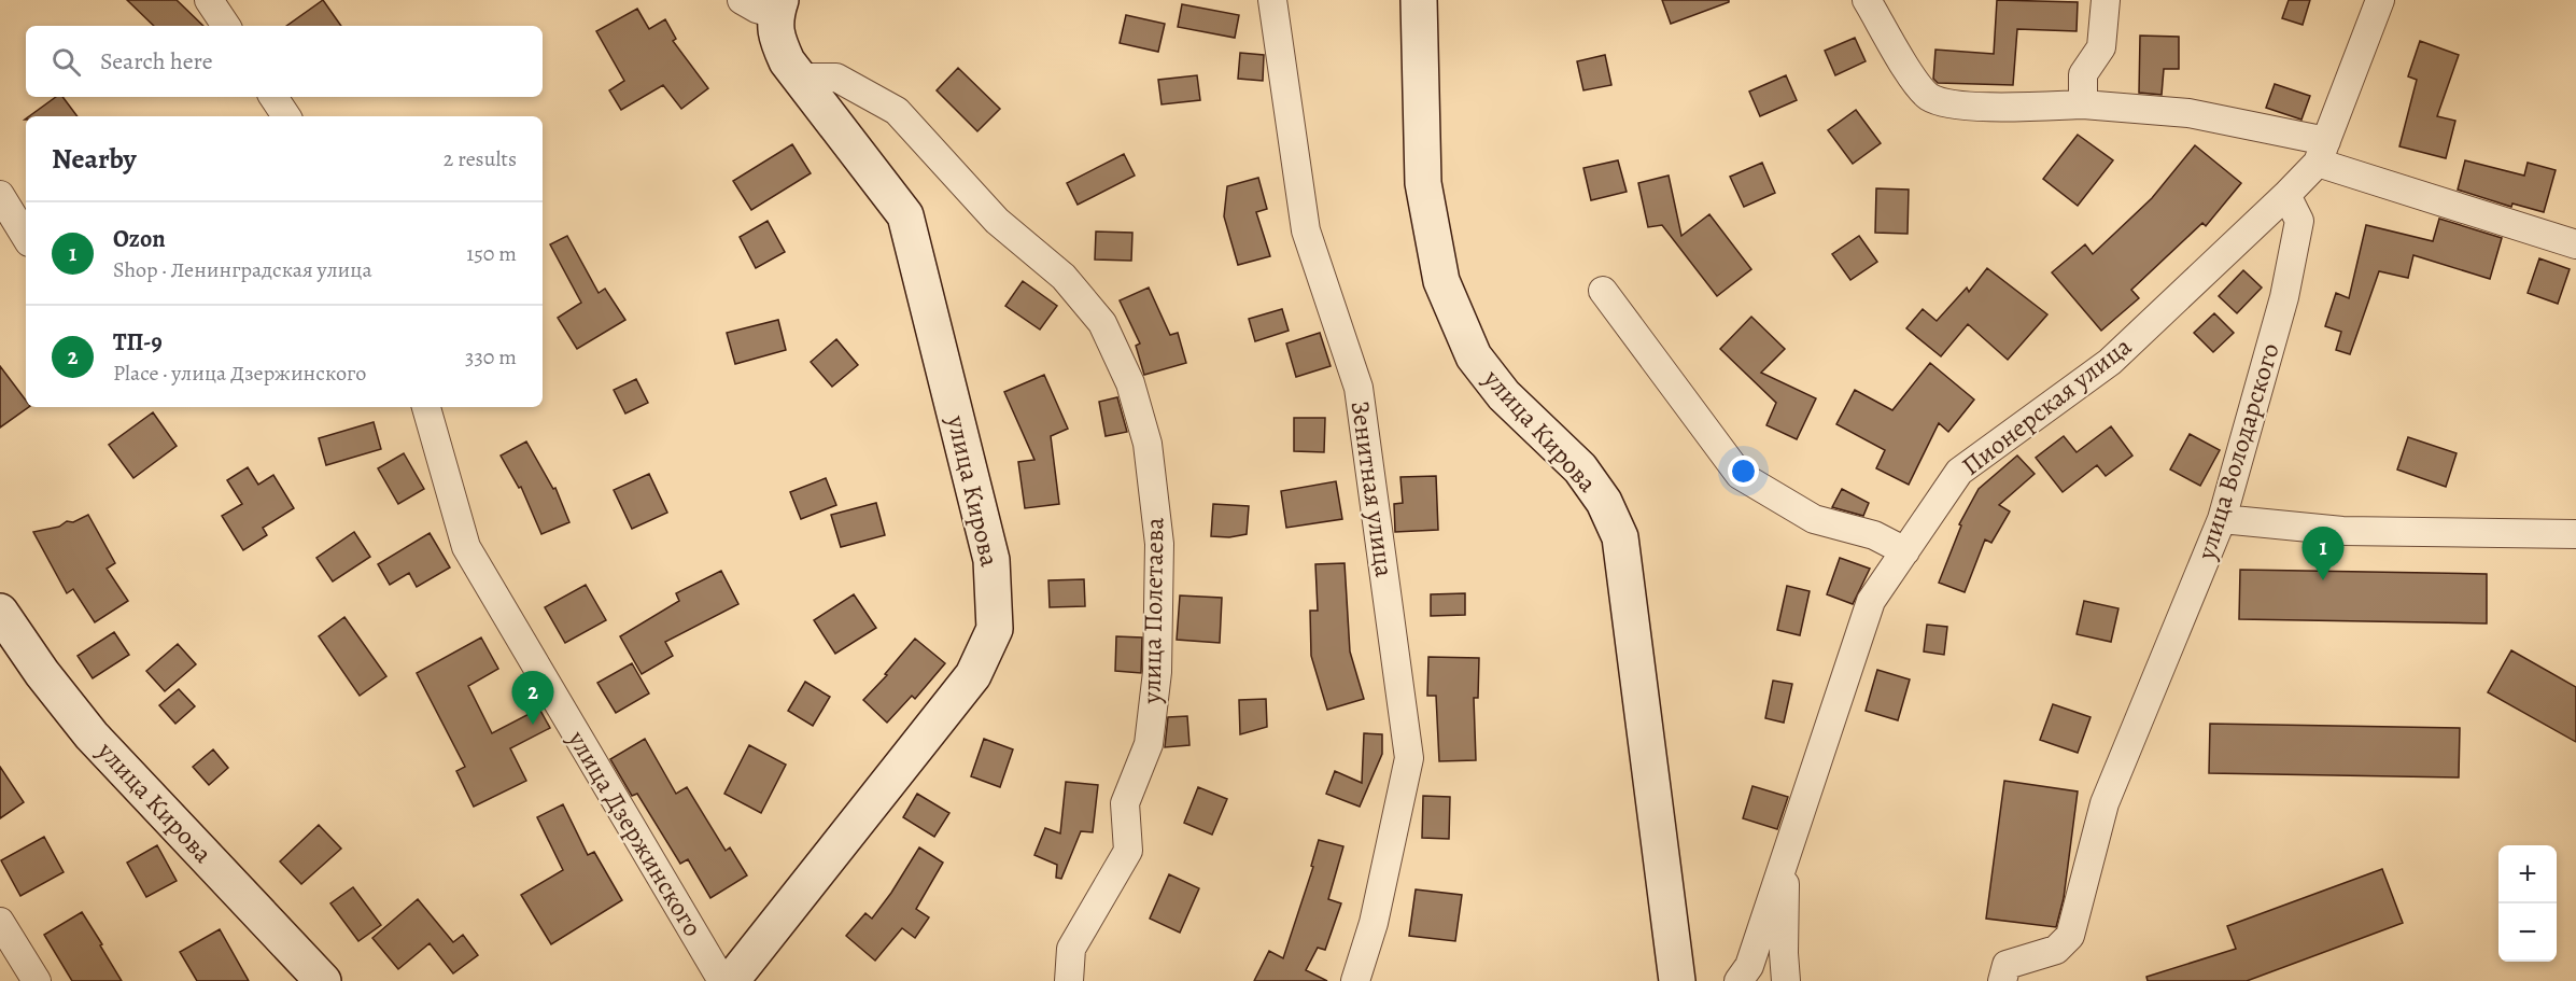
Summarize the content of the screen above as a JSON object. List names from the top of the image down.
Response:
{
  "streets": {
    "main road": ["улица Кирова"],
    "street": [
      "Пионерская улица",
      "улица Володарского",
      "Зенитная улица",
      "улица Полетаева",
      "улица Дзержинского"
    ]
  },
  "crossings": [
    ["Пионерская улица", "улица Володарского"],
    ["улица Кирова", "улица Полетаева"]
  ],
  "page": {
    "search": "Search here",
    "heading": ["Nearby", "2 results"],
    "list": [
      {
        "mark": "1",
        "name": "Ozon",
        "note": "Shop · Ленинградская улица",
        "value": "150 m"
      },
      {
        "mark": "2",
        "name": "ТП-9",
        "note": "Place · улица Дзержинского",
        "value": "330 m"
      }
    ],
    "pins": ["1", "2"],
    "map_buttons": ["+", "−"]
  }
}
